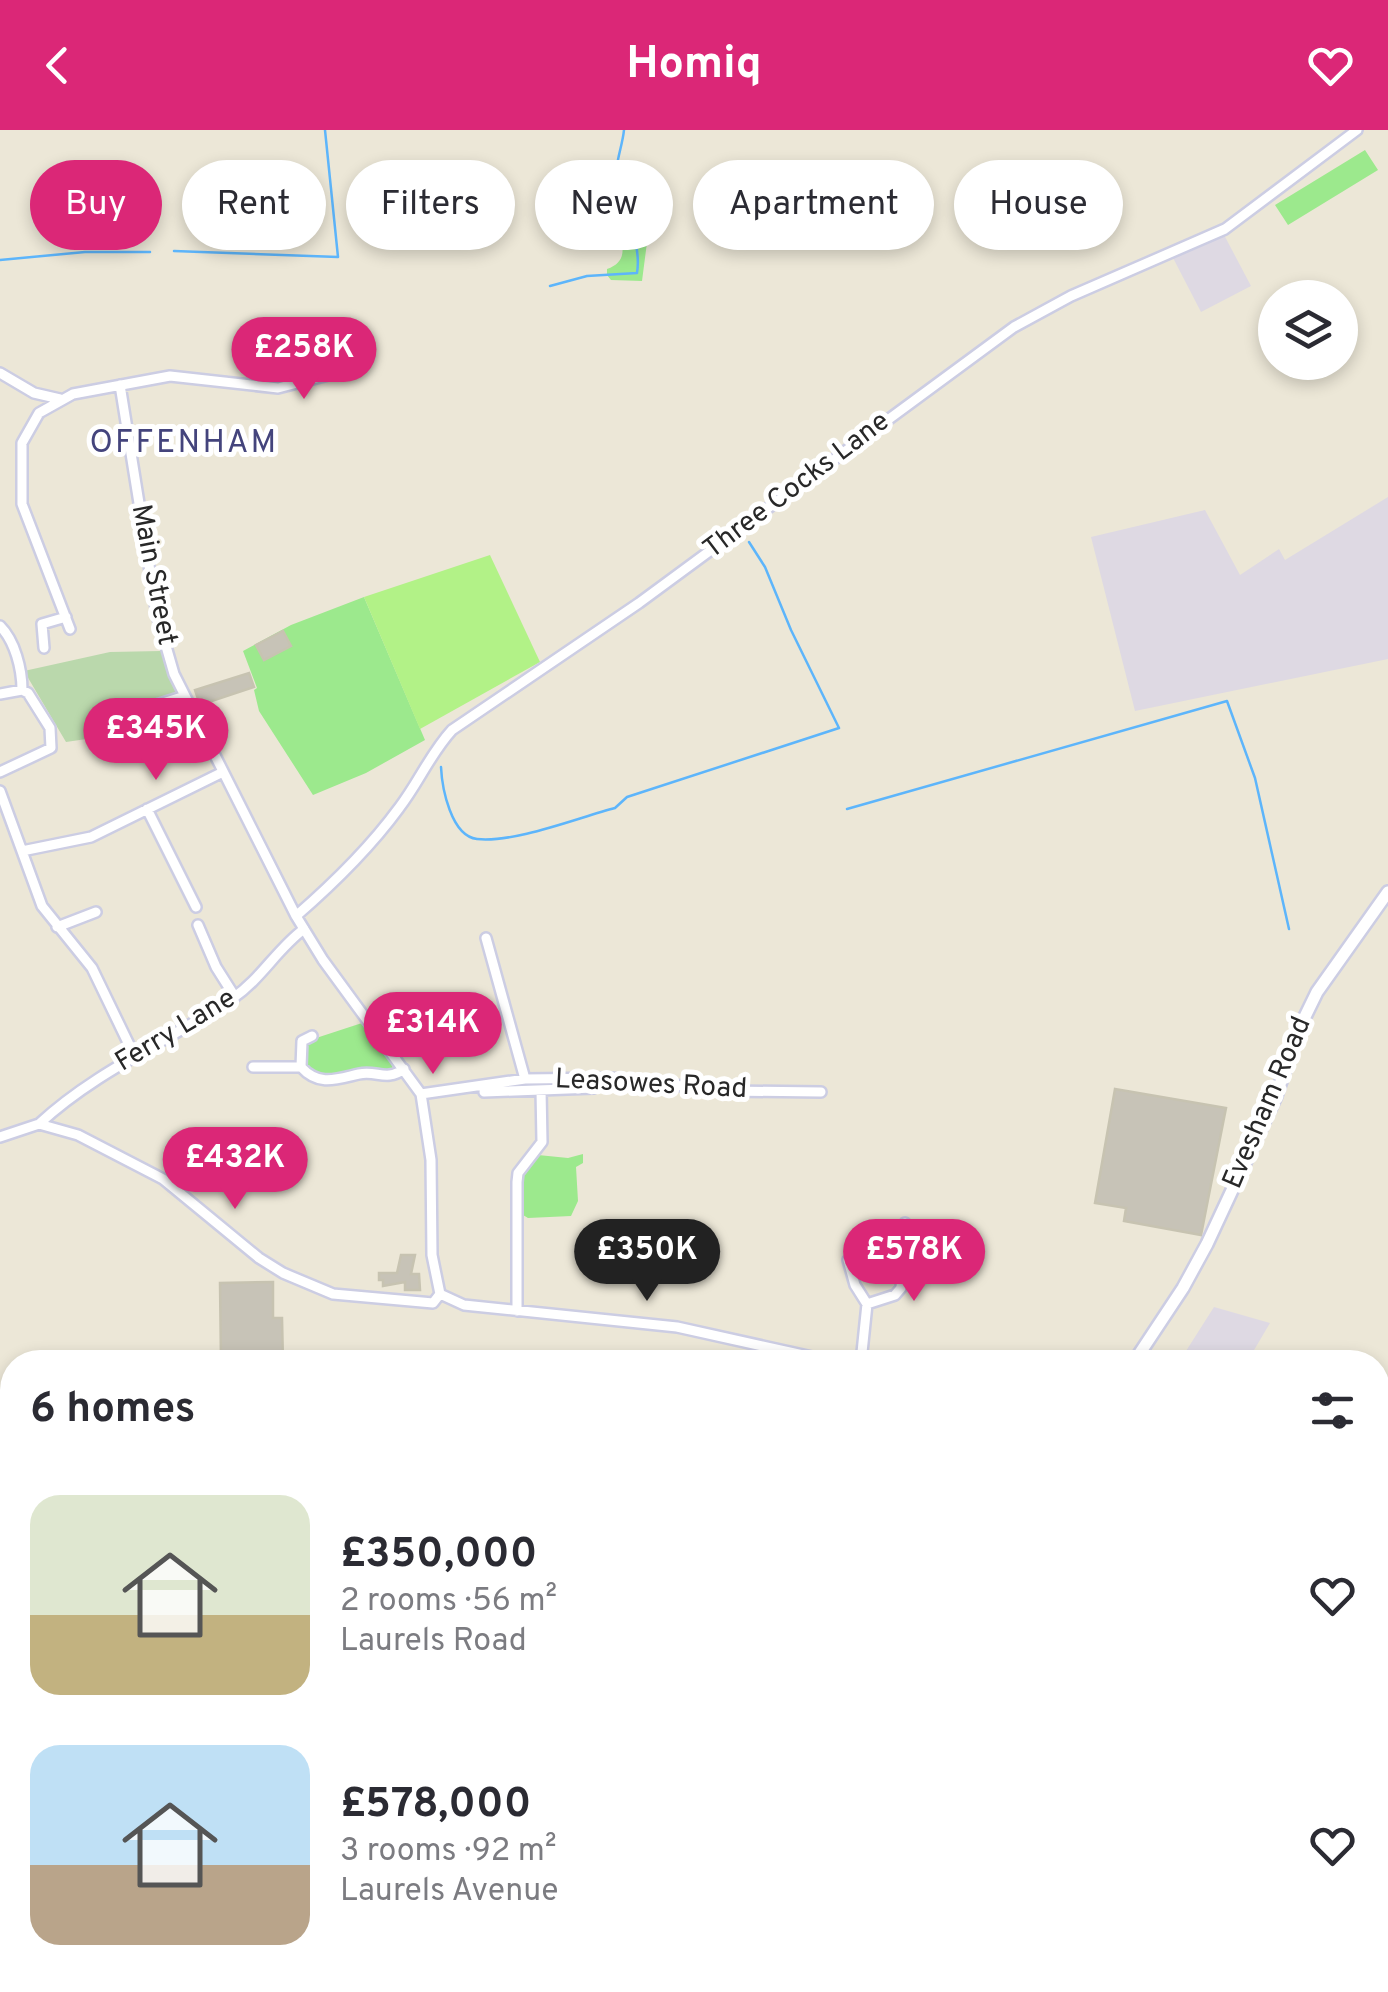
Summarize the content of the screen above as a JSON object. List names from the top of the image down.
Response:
{
  "streets": {
    "main road": ["Evesham Road"],
    "street": [
      "Three Cocks Lane",
      "Main Street",
      "Ferry Lane",
      "Leasowes Road"
    ]
  },
  "crossings": [
    ["Three Cocks Lane", "Main Street"],
    ["Main Street", "Ferry Lane"],
    ["Main Street", "Leasowes Road"]
  ],
  "districts": ["OFFENHAM"],
  "page": {
    "header": "Homiq",
    "chip": [
      "Buy",
      "Rent",
      "Filters",
      "New",
      "Apartment",
      "House"
    ],
    "price": [
      "£258K",
      "£345K",
      "£314K",
      "£432K",
      "£350K",
      "£578K"
    ],
    "heading": "6 homes",
    "list": [
      {
        "name": "£350,000",
        "note": "2 rooms · 56 m² · Laurels Road"
      },
      {
        "name": "£578,000",
        "note": "3 rooms · 92 m² · Laurels Avenue"
      }
    ]
  }
}
